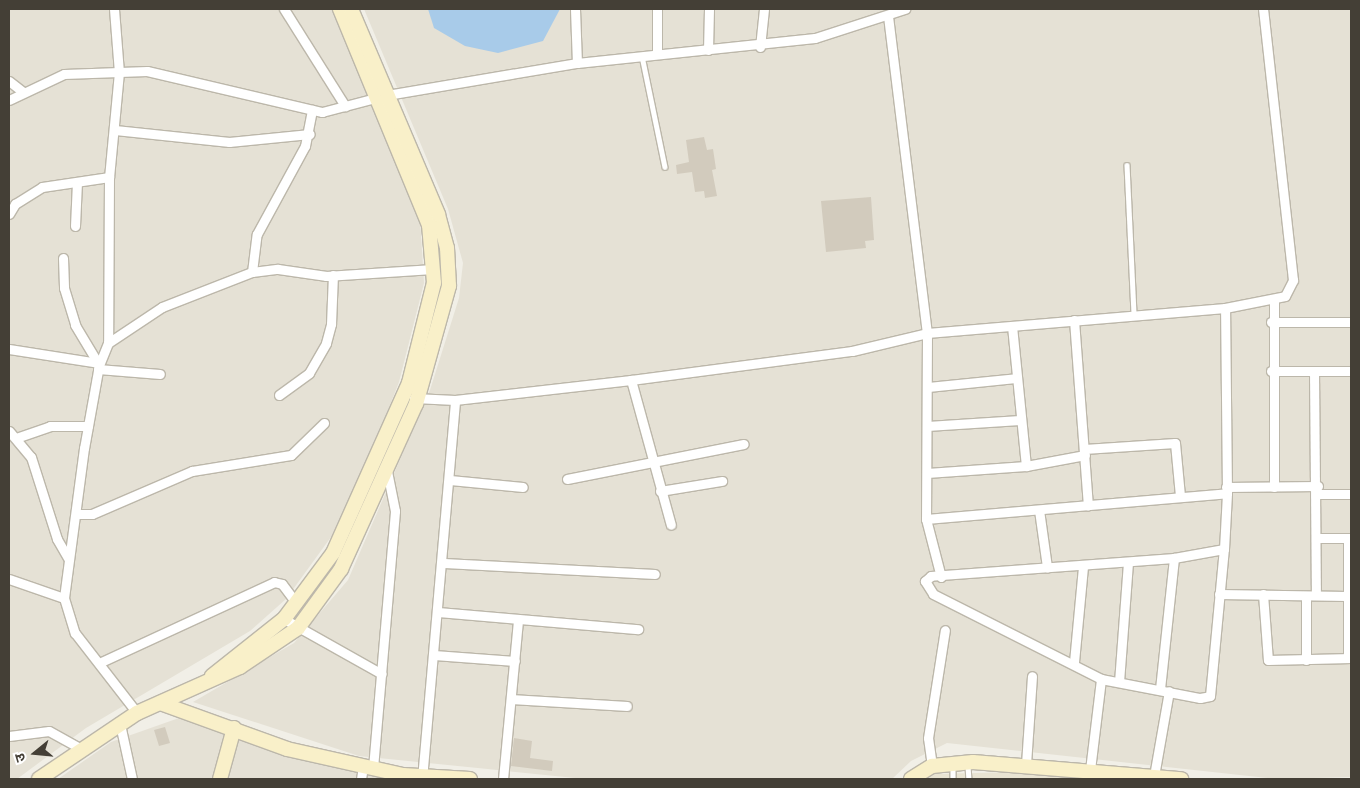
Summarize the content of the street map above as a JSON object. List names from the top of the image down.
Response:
{
  "north": "left"
}
